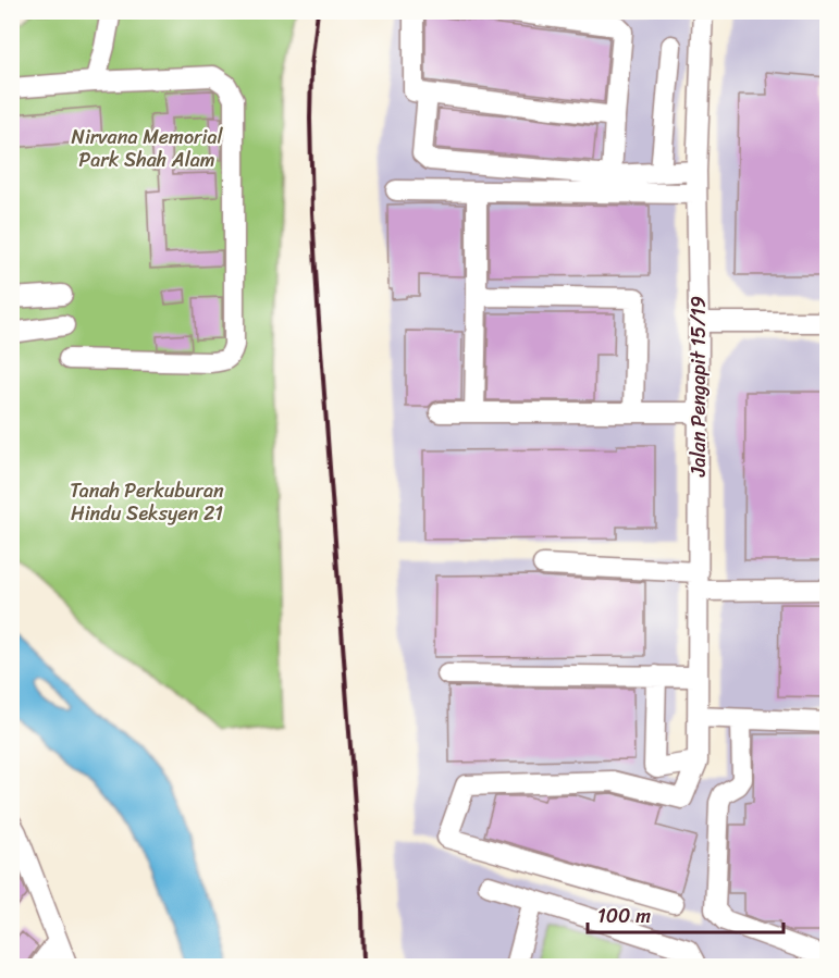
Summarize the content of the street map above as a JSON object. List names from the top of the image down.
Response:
{
  "streets": {
    "street": ["Jalan Pengapit 15/19"]
  },
  "parks": ["Nirvana Memorial Park Shah Alam", "Tanah Perkuburan Hindu Seksyen 21"],
  "scale_bar": "100 m"
}
